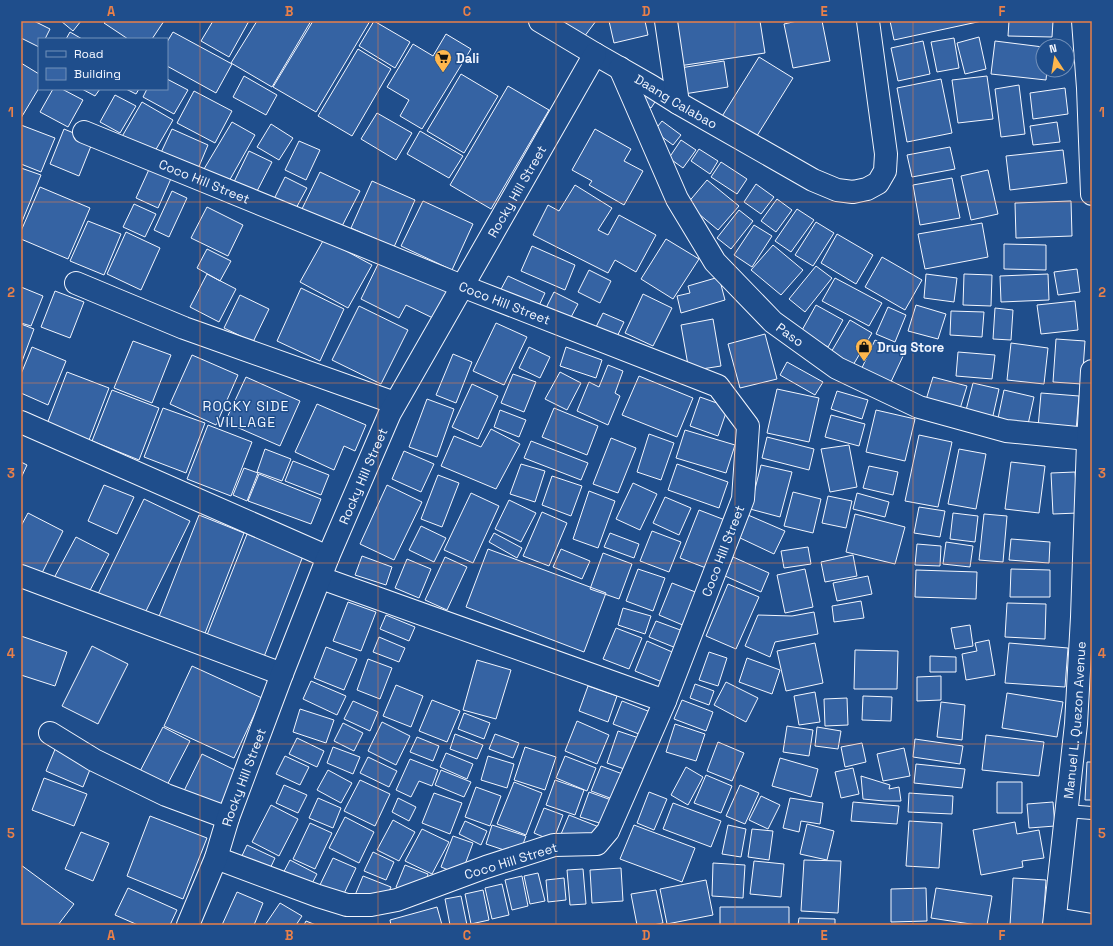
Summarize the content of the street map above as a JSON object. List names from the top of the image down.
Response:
{
  "streets": {
    "street": [
      "Daang Calabao",
      "Coco Hill Street",
      "Rocky Hill Street",
      "Paso",
      "Manuel L. Quezon Avenue"
    ]
  },
  "crossings": [
    ["Daang Calabao", "Rocky Hill Street"],
    ["Daang Calabao", "Paso"],
    ["Coco Hill Street", "Rocky Hill Street"],
    ["Paso", "Manuel L. Quezon Avenue"]
  ],
  "districts": ["ROCKY SIDE VILLAGE"],
  "places": {
    "supermarket": ["Dali"],
    "shop": ["Drug Store"]
  },
  "legend": ["Road", "Building"],
  "north": "top",
  "grid": {
    "columns": [
      "A",
      "B",
      "C",
      "D",
      "E",
      "F"
    ],
    "rows": [
      "1",
      "2",
      "3",
      "4",
      "5"
    ]
  }
}
